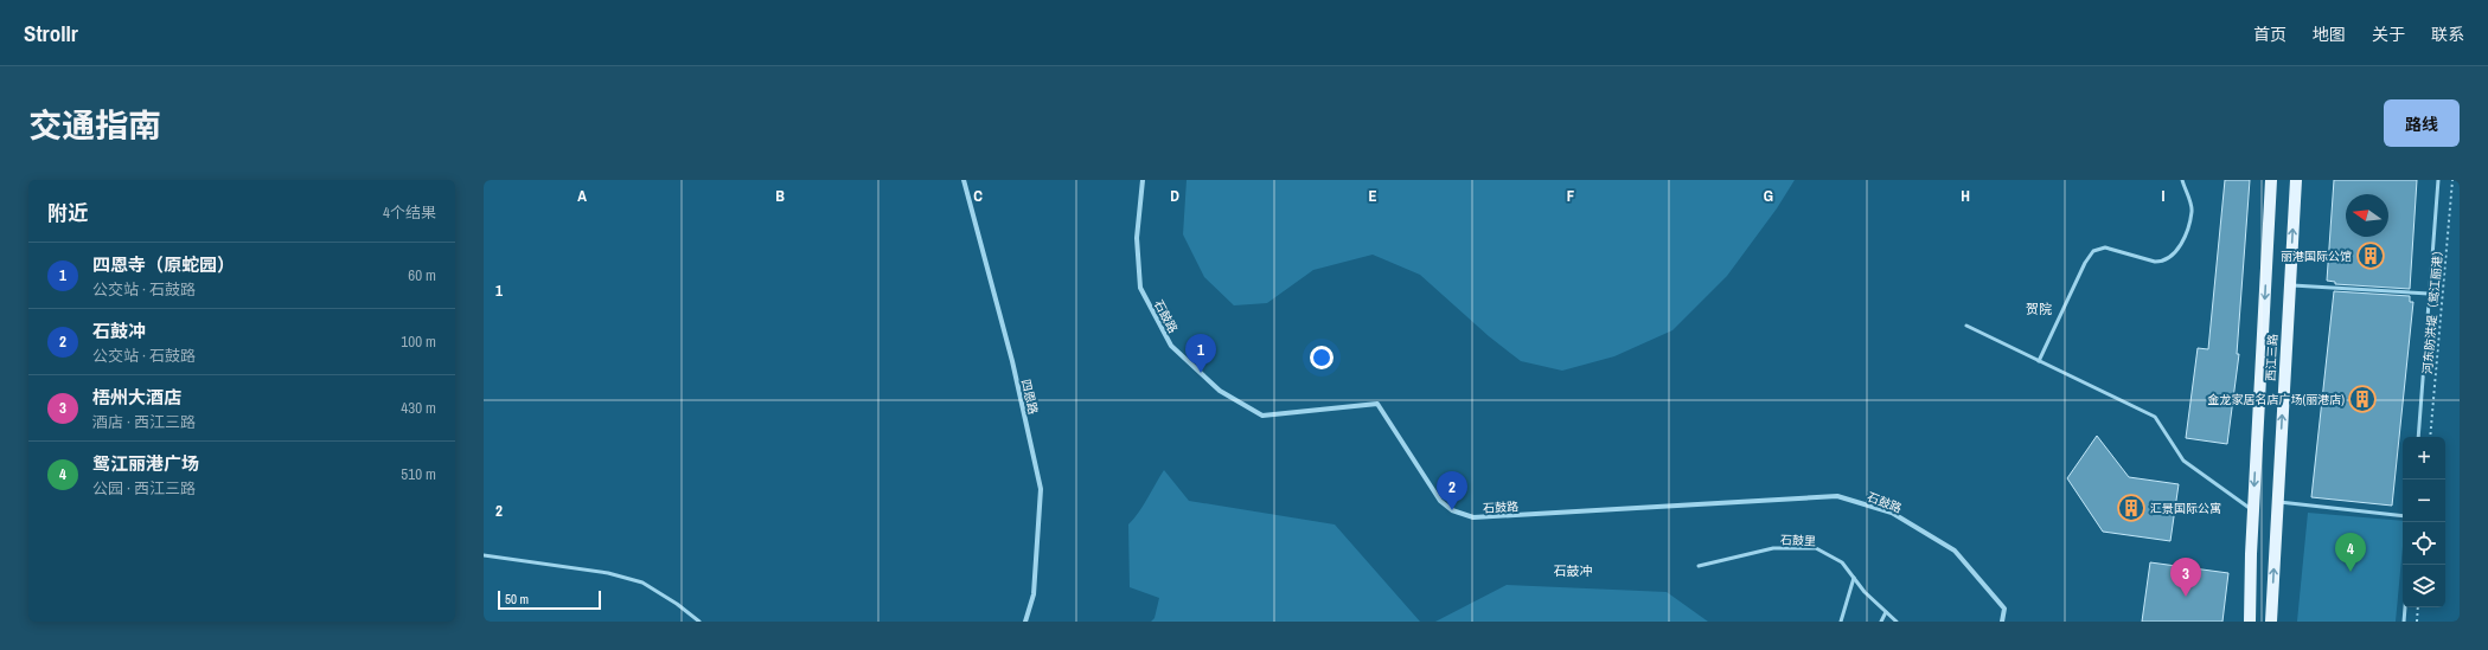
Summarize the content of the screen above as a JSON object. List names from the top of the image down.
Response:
{
  "streets": {
    "main road": ["西江三路"],
    "street": ["石鼓路", "四恩路"],
    "lane": ["石鼓里"],
    "path": ["河东防洪堤（鸳江丽港）"]
  },
  "districts": ["贺院", "石鼓冲"],
  "places": {
    "building": ["丽港国际公馆", "金龙家居名店广场(丽港店)", "汇景国际公寓"]
  },
  "scale_bar": "50 m",
  "north": "left",
  "page": {
    "header": "Strollr",
    "nav": [
      "首页",
      "地图",
      "关于",
      "联系"
    ],
    "title": "交通指南",
    "buttons": "路线",
    "heading": ["附近", "4个结果"],
    "list": [
      {
        "mark": "1",
        "name": "四恩寺（原蛇园）",
        "note": "公交站 · 石鼓路",
        "value": "60 m"
      },
      {
        "mark": "2",
        "name": "石鼓冲",
        "note": "公交站 · 石鼓路",
        "value": "100 m"
      },
      {
        "mark": "3",
        "name": "梧州大酒店",
        "note": "酒店 · 西江三路",
        "value": "430 m"
      },
      {
        "mark": "4",
        "name": "鸳江丽港广场",
        "note": "公园 · 西江三路",
        "value": "510 m"
      }
    ],
    "pins": [
      "1",
      "2",
      "4",
      "3"
    ],
    "map_buttons": ["+", "−"],
    "scale": "50 m"
  },
  "grid": {
    "columns": [
      "A",
      "B",
      "C",
      "D",
      "E",
      "F",
      "G",
      "H",
      "I"
    ],
    "rows": ["1", "2"]
  }
}
